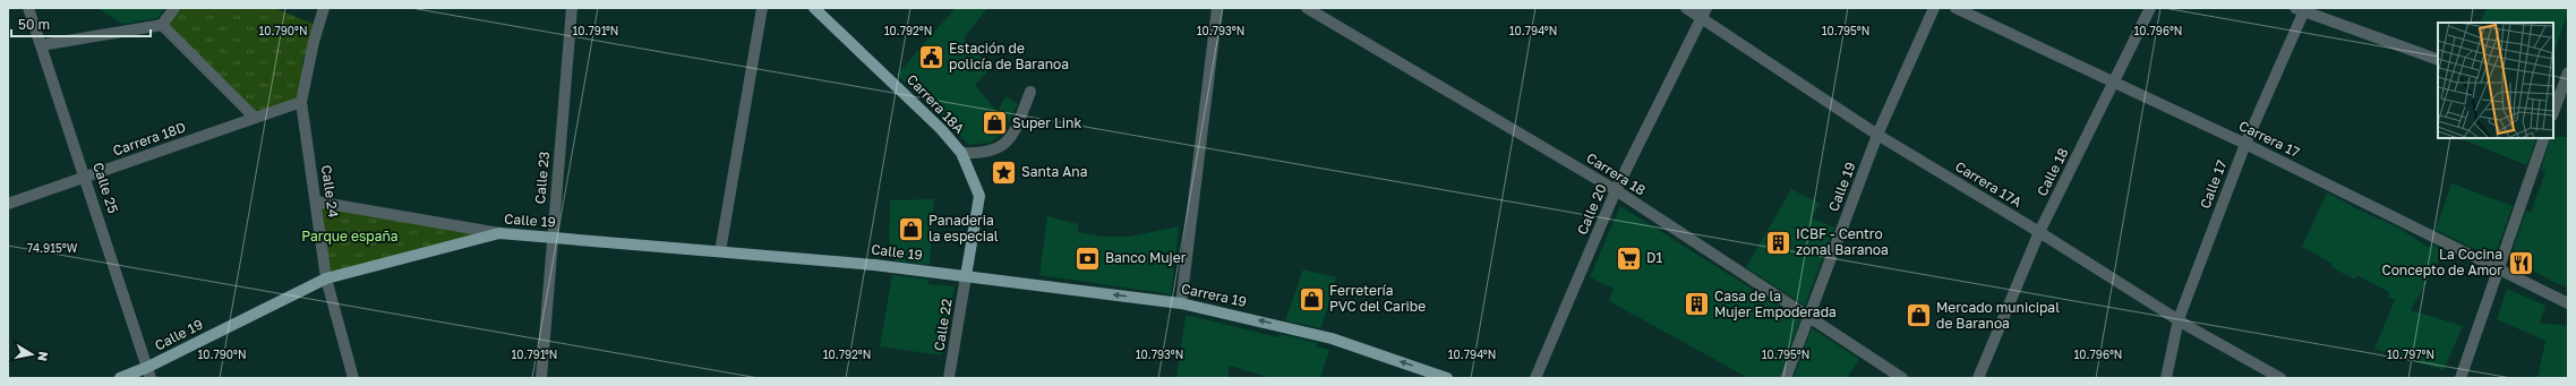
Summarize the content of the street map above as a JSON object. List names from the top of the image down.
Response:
{
  "streets": {
    "main road": ["Carrera 18A", "Calle 19", "Carrera 19"],
    "street": [
      "Carrera 18D",
      "Carrera 17",
      "Calle 18",
      "Carrera 18",
      "Calle 23",
      "Carrera 17A",
      "Calle 17",
      "Calle 25",
      "Calle 24",
      "Calle 20",
      "Calle 22"
    ]
  },
  "crossings": [
    ["Carrera 18A", "Calle 19"],
    ["Carrera 18A", "Carrera 19"],
    ["Carrera 18A", "Calle 22"],
    ["Carrera 18D", "Calle 25"],
    ["Carrera 18D", "Calle 24"],
    ["Carrera 17", "Calle 18"],
    ["Carrera 17", "Calle 17"],
    ["Calle 18", "Carrera 17A"],
    ["Carrera 18", "Calle 19"],
    ["Carrera 18", "Calle 20"],
    ["Calle 23", "Calle 19"],
    ["Carrera 17A", "Calle 17"],
    ["Carrera 17A", "Calle 19"],
    ["Carrera 17A", "Calle 20"],
    ["Calle 19", "Calle 25"],
    ["Calle 19", "Calle 24"],
    ["Calle 19", "Carrera 19"],
    ["Calle 19", "Calle 22"],
    ["Carrera 19", "Calle 22"]
  ],
  "one_way": ["Carrera 19"],
  "parks": ["Parque españa"],
  "places": {
    "public building": ["Estación de policía de Baranoa"],
    "shop": [
      "Super Link",
      "Panaderia la especial",
      "Ferretería PVC del Caribe",
      "Mercado municipal de Baranoa"
    ],
    "place": ["Santa Ana"],
    "building": ["ICBF - Centro zonal Baranoa", "Casa de la Mujer Empoderada"],
    "bank": ["Banco Mujer"],
    "supermarket": ["D1"],
    "restaurant": ["La Cocina Concepto de Amor"]
  },
  "scale_bar": "50 m",
  "north": "right",
  "coordinates": [
    "10.790°N",
    "10.791°N",
    "10.792°N",
    "10.793°N",
    "10.794°N",
    "10.795°N",
    "10.796°N",
    "74.915°W",
    "10.797°N"
  ]
}
